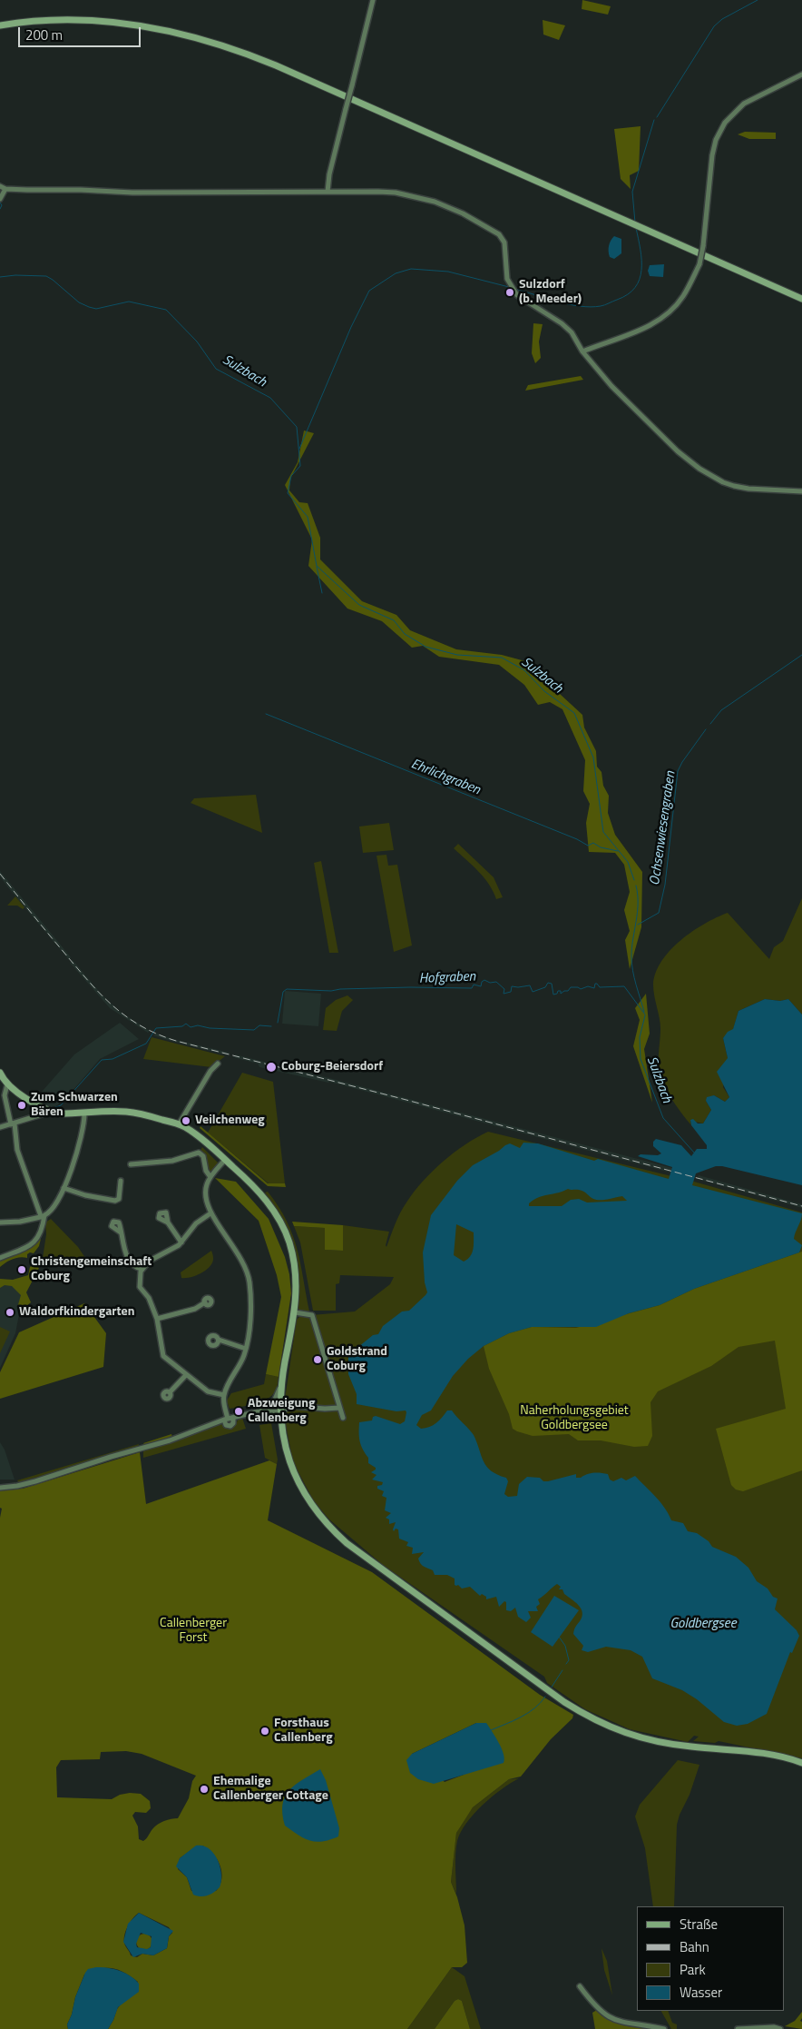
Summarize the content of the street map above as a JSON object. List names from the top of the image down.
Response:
{
  "water": [
    "Sulzbach",
    "Ehrlichgraben",
    "Ochsenwiesengraben",
    "Hofgraben",
    "Goldbergsee"
  ],
  "parks": ["Naherholungsgebiet Goldbergsee", "Callenberger Forst"],
  "places": [
    "Sulzdorf (b. Meeder)",
    "Coburg-Beiersdorf",
    "Zum Schwarzen Bären",
    "Veilchenweg",
    "Christengemeinschaft Coburg",
    "Waldorfkindergarten",
    "Goldstrand Coburg",
    "Abzweigung Callenberg",
    "Forsthaus Callenberg",
    "Ehemalige Callenberger Cottage"
  ],
  "legend": [
    "Straße",
    "Bahn",
    "Park",
    "Wasser"
  ],
  "scale_bar": "200 m"
}
